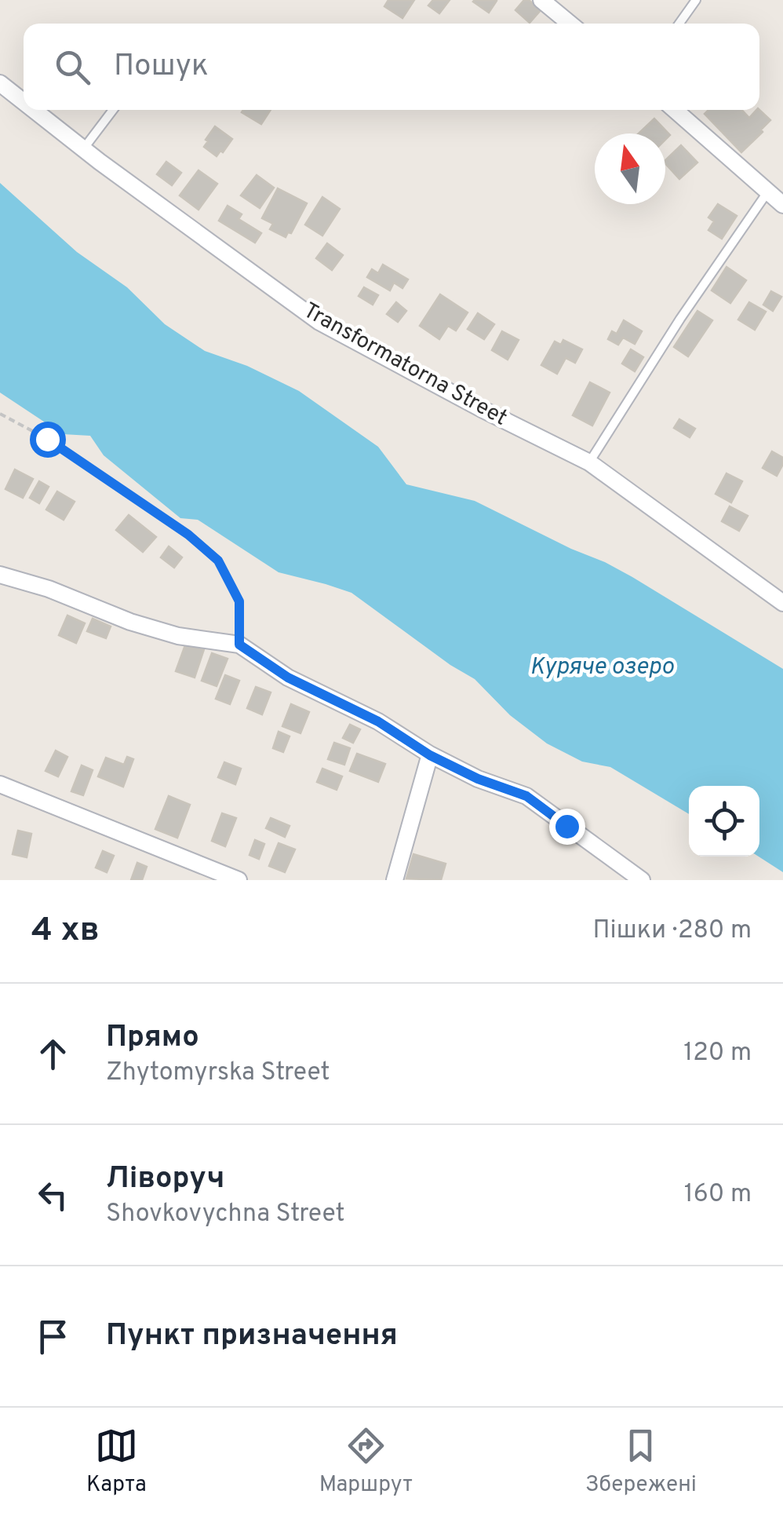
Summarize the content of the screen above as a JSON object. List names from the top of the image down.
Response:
{
  "streets": {
    "street": ["Transformatorna Street"]
  },
  "water": ["Куряче озеро"],
  "north": "top",
  "page": {
    "search": "Пошук",
    "heading": ["4 хв", "Пішки · 280 m"],
    "list": [
      ["Прямо", "Zhytomyrska Street", "120 m"],
      ["Ліворуч", "Shovkovychna Street", "160 m"],
      "Пункт призначення"
    ],
    "nav": ["Карта", "Маршрут", "Збережені"]
  }
}
